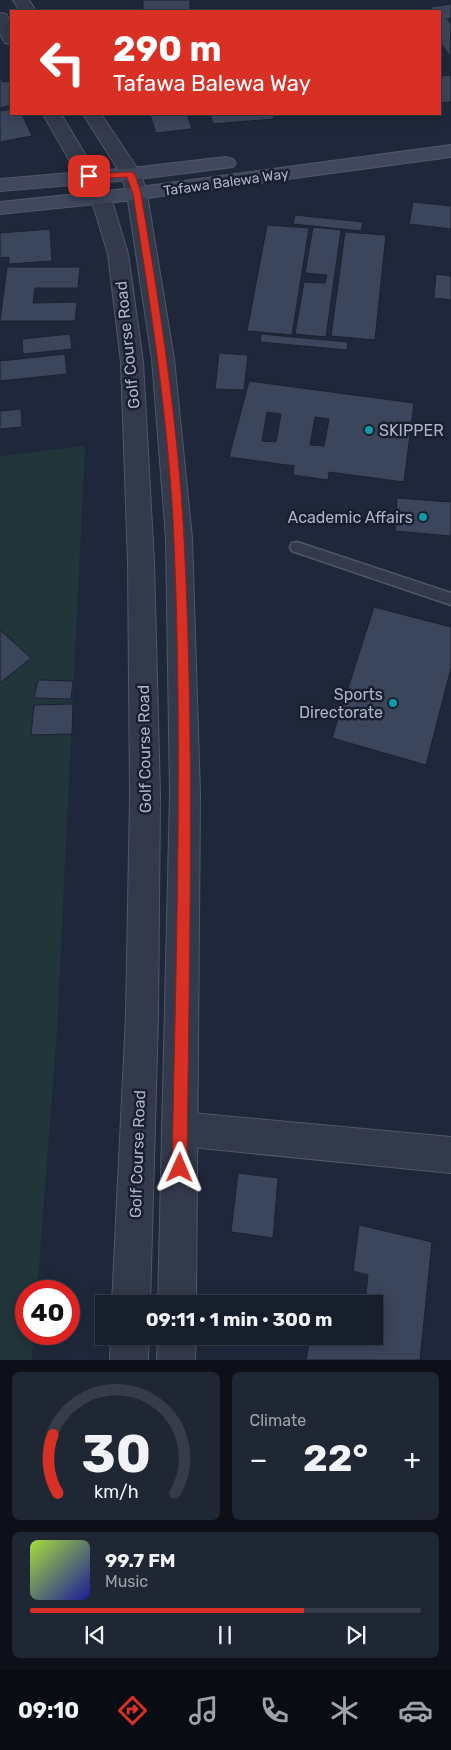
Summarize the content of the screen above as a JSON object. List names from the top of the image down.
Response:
{
  "streets": {
    "main road": ["Tafawa Balewa Way"],
    "street": ["Golf Course Road"]
  },
  "crossings": [
    ["Tafawa Balewa Way", "Golf Course Road"]
  ],
  "places": ["SKIPPER", "Academic Affairs", "Sports Directorate"],
  "page": {
    "turn": ["290 m", "Tafawa Balewa Way"],
    "limit": "40",
    "trip": "09:11 · 1 min · 300 m",
    "tile": "Climate",
    "heat": ["−", "22°", "+"],
    "song": ["99.7 FM", "Music"],
    "tabs": "09:10",
    "gauge": ["30", "km/h"]
  }
}
